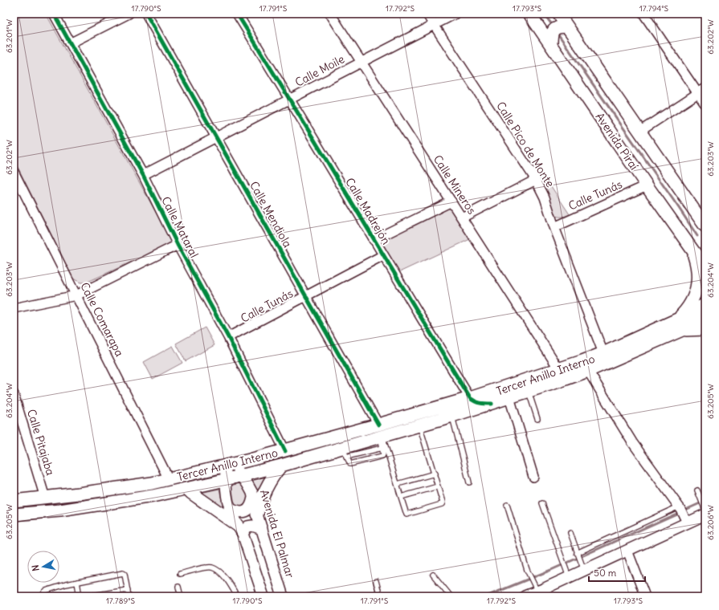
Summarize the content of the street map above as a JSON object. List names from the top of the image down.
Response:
{
  "streets": {
    "main road": ["Avenida Piraí", "Tercer Anillo Interno"],
    "street": [
      "Calle Moile",
      "Calle Pico de Monte",
      "Calle Mineros",
      "Calle Tunás",
      "Calle Madrejón",
      "Calle Mendiola",
      "Calle Mataral",
      "Calle Comarapa",
      "Calle Pitajaba",
      "Avenida El Palmar"
    ]
  },
  "crossings": [
    ["Calle Moile", "Calle Pico de Monte"],
    ["Calle Moile", "Calle Mineros"],
    ["Calle Moile", "Calle Madrejón"],
    ["Calle Moile", "Calle Mendiola"],
    ["Calle Moile", "Calle Mataral"],
    ["Avenida Piraí", "Calle Tunás"],
    ["Calle Pico de Monte", "Calle Tunás"],
    ["Calle Pico de Monte", "Tercer Anillo Interno"],
    ["Calle Mineros", "Tercer Anillo Interno"],
    ["Calle Tunás", "Calle Madrejón"],
    ["Calle Tunás", "Calle Mendiola"],
    ["Calle Tunás", "Calle Mataral"],
    ["Calle Madrejón", "Tercer Anillo Interno"],
    ["Calle Mendiola", "Tercer Anillo Interno"],
    ["Calle Mataral", "Tercer Anillo Interno"],
    ["Calle Comarapa", "Tercer Anillo Interno"],
    ["Tercer Anillo Interno", "Calle Pitajaba"],
    ["Tercer Anillo Interno", "Avenida El Palmar"]
  ],
  "scale_bar": "50 m",
  "north": "left",
  "coordinates": [
    "17.790°S",
    "17.791°S",
    "17.792°S",
    "17.793°S",
    "17.794°S",
    "63.201°W",
    "63.202°W",
    "63.203°W",
    "63.204°W",
    "63.205°W",
    "63.206°W",
    "17.789°S"
  ]
}
